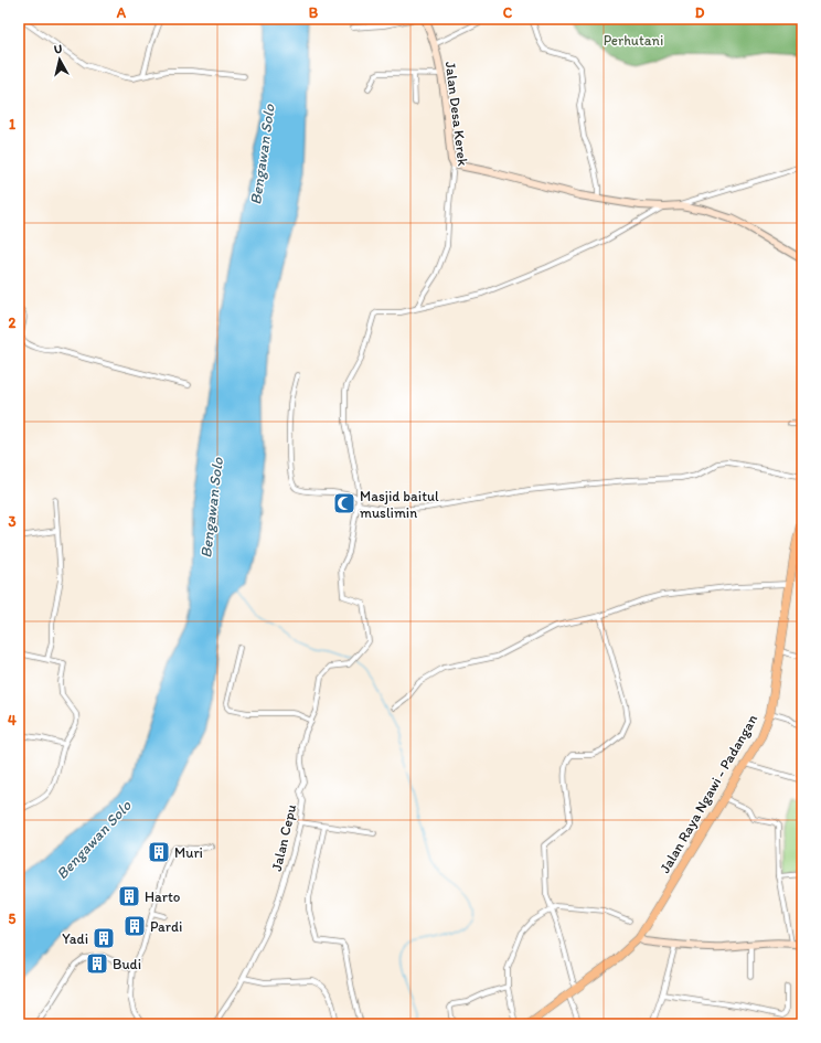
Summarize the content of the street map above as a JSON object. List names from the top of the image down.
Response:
{
  "streets": {
    "highway": ["Jalan Raya Ngawi - Padangan"],
    "street": ["Jalan Desa Kerek", "Jalan Cepu"]
  },
  "water": ["Bengawan Solo"],
  "parks": ["Perhutani"],
  "places": {
    "mosque": ["Masjid baitul muslimin"],
    "building": [
      "Muri",
      "Harto",
      "Pardi",
      "Yadi",
      "Budi"
    ]
  },
  "north": "top",
  "grid": {
    "columns": [
      "A",
      "B",
      "C",
      "D"
    ],
    "rows": [
      "1",
      "2",
      "3",
      "4",
      "5"
    ]
  }
}
